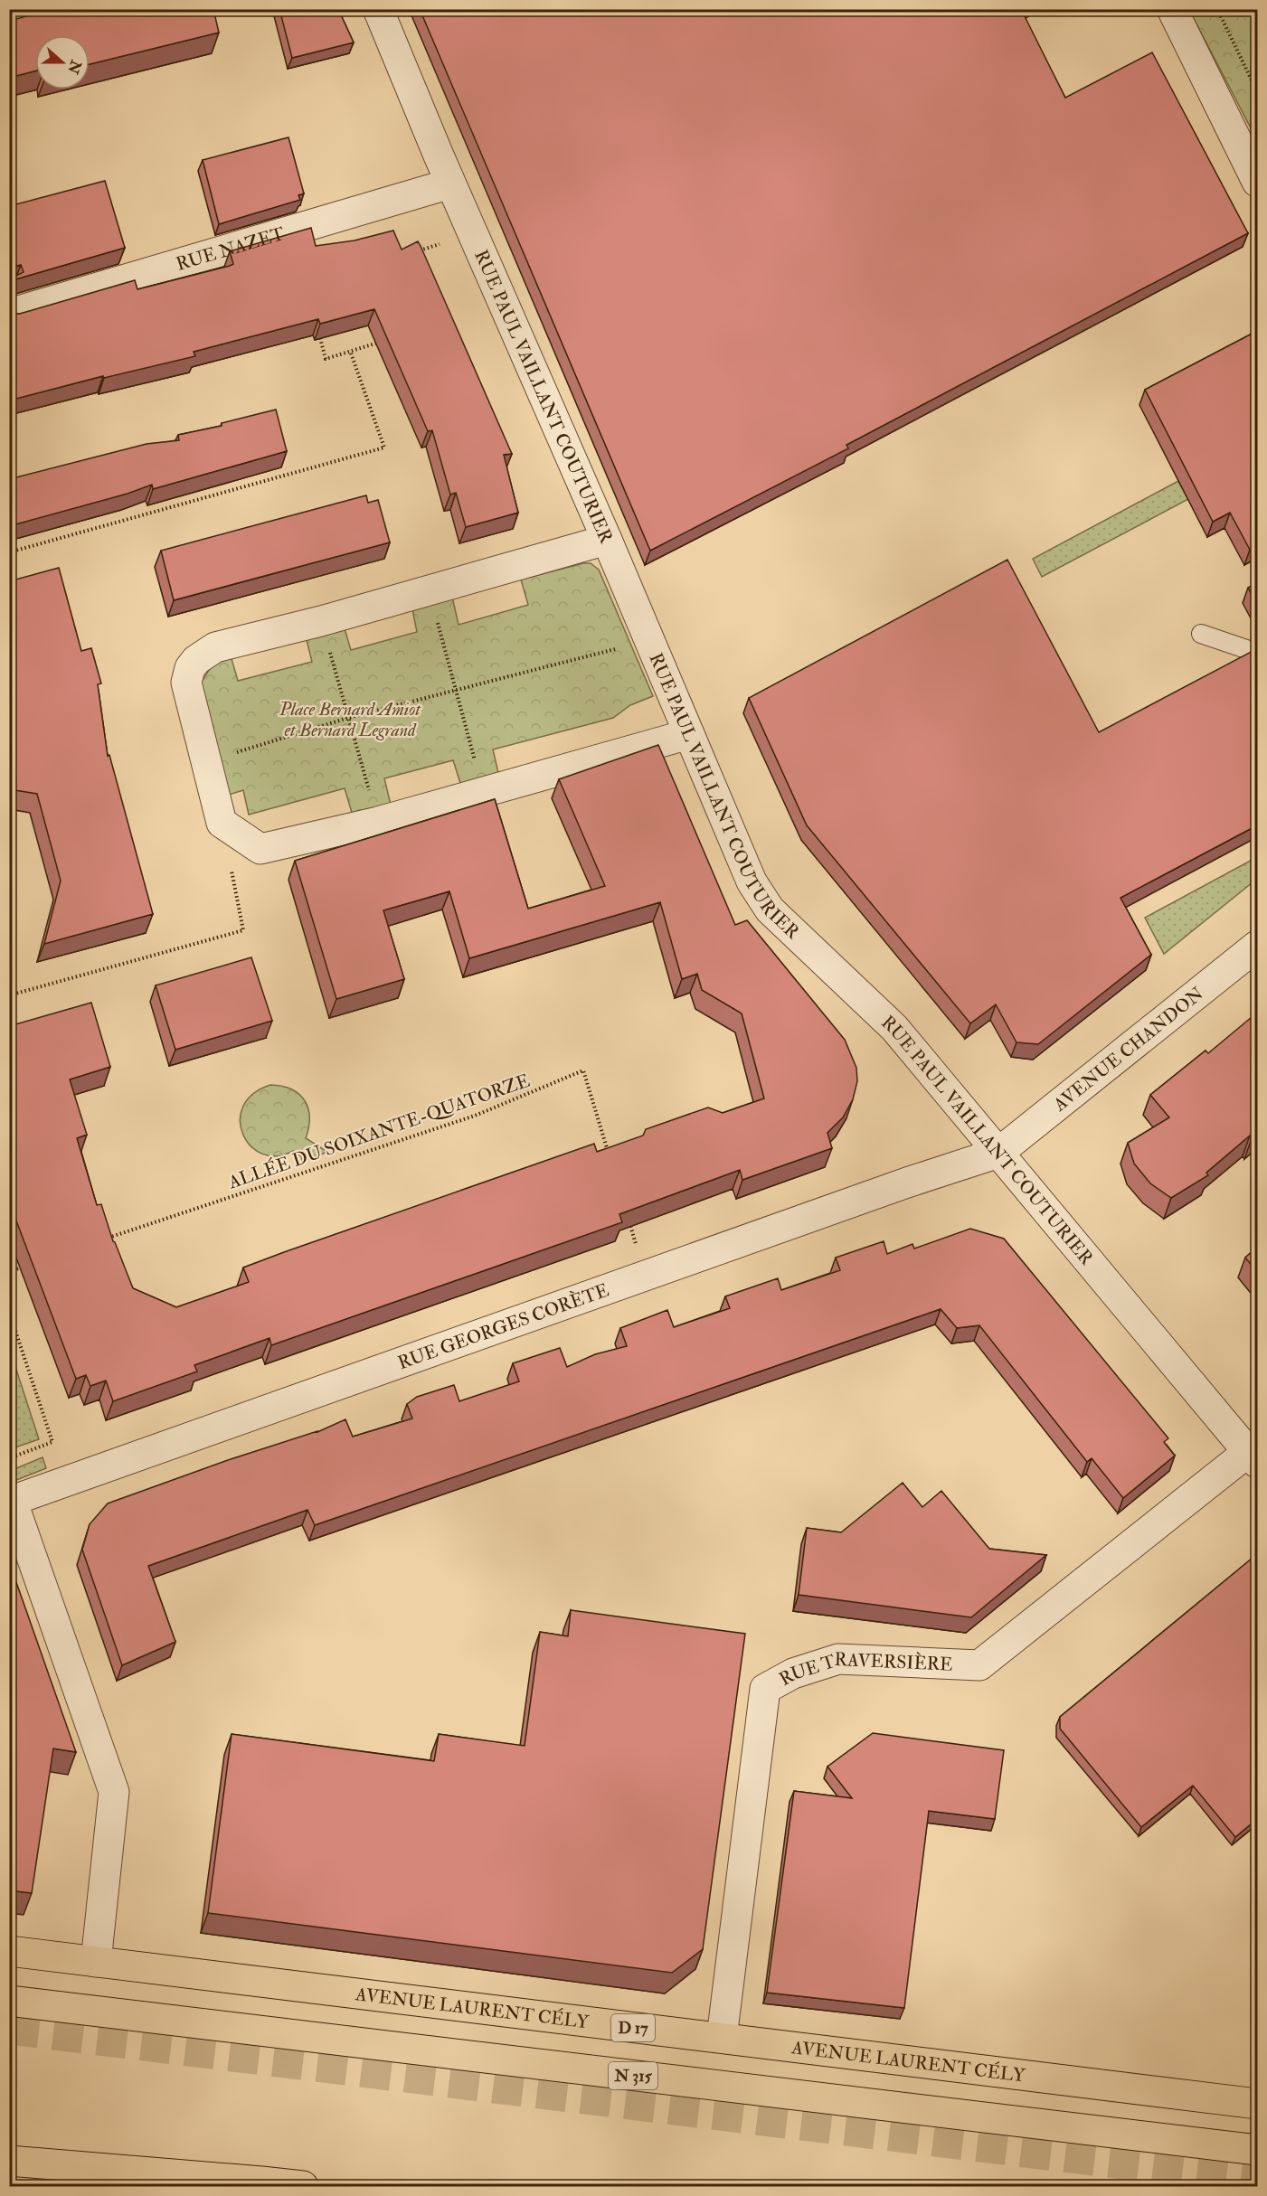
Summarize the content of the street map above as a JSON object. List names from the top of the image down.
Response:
{
  "streets": {
    "main road": ["AVENUE LAURENT CÉLY", "D 17", "N 315"],
    "street": [
      "RUE NAZET",
      "RUE PAUL VAILLANT COUTURIER",
      "AVENUE CHANDON",
      "RUE GEORGES CORÈTE",
      "RUE TRAVERSIÈRE"
    ],
    "path": ["ALLÉE DU SOIXANTE-QUATORZE"]
  },
  "crossings": [
    ["RUE NAZET", "RUE PAUL VAILLANT COUTURIER"],
    ["RUE PAUL VAILLANT COUTURIER", "AVENUE CHANDON"],
    ["RUE PAUL VAILLANT COUTURIER", "RUE GEORGES CORÈTE"],
    ["RUE PAUL VAILLANT COUTURIER", "RUE TRAVERSIÈRE"],
    ["AVENUE CHANDON", "RUE GEORGES CORÈTE"],
    ["RUE TRAVERSIÈRE", "AVENUE LAURENT CÉLY"]
  ],
  "parks": ["Place Bernard Amiot et Bernard Legrand"],
  "north": "right"
}
